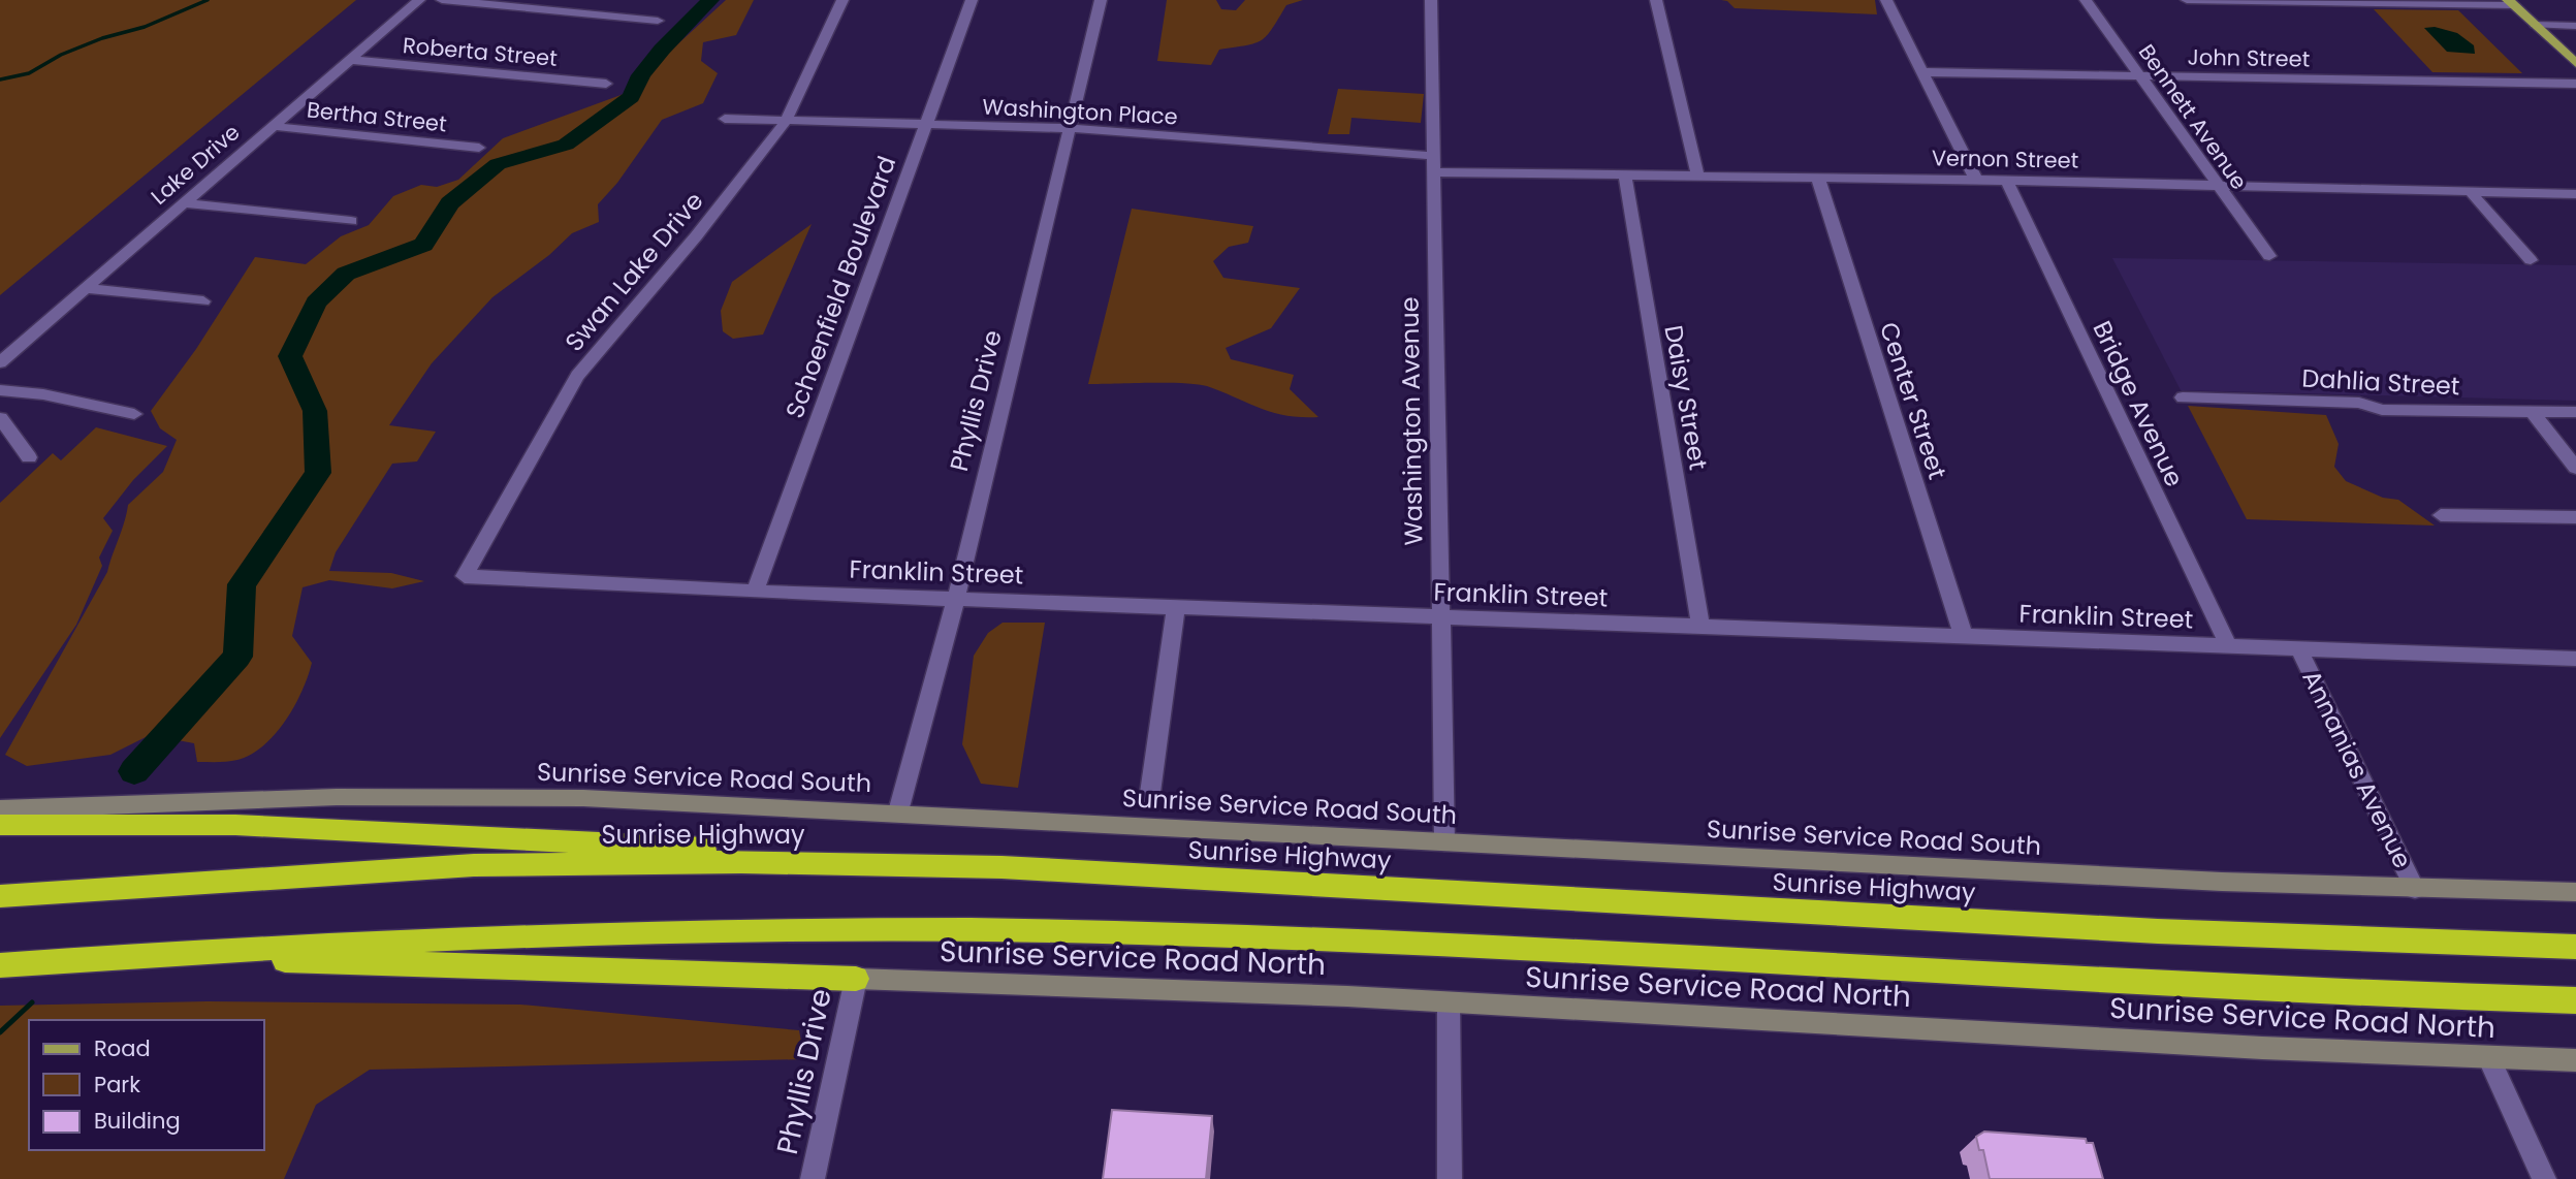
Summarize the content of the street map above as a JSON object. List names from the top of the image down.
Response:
{
  "streets": {
    "highway": ["Sunrise Highway"],
    "main road": ["Sunrise Service Road South", "Sunrise Service Road North"],
    "street": [
      "Roberta Street",
      "John Street",
      "Washington Place",
      "Bertha Street",
      "Bennett Avenue",
      "Vernon Street",
      "Lake Drive",
      "Swan Lake Drive",
      "Schoenfield Boulevard",
      "Dahlia Street",
      "Daisy Street",
      "Phyllis Drive",
      "Center Street",
      "Bridge Avenue",
      "Washington Avenue",
      "Franklin Street",
      "Annanias Avenue"
    ]
  },
  "crossings": [
    ["Roberta Street", "Lake Drive"],
    ["John Street", "Bennett Avenue"],
    ["Washington Place", "Vernon Street"],
    ["Washington Place", "Swan Lake Drive"],
    ["Washington Place", "Schoenfield Boulevard"],
    ["Washington Place", "Phyllis Drive"],
    ["Washington Place", "Washington Avenue"],
    ["Bertha Street", "Lake Drive"],
    ["Bennett Avenue", "Vernon Street"],
    ["Vernon Street", "Daisy Street"],
    ["Vernon Street", "Center Street"],
    ["Vernon Street", "Bridge Avenue"],
    ["Vernon Street", "Washington Avenue"],
    ["Swan Lake Drive", "Franklin Street"],
    ["Schoenfield Boulevard", "Franklin Street"],
    ["Daisy Street", "Franklin Street"],
    ["Phyllis Drive", "Franklin Street"],
    ["Phyllis Drive", "Sunrise Service Road South"],
    ["Phyllis Drive", "Sunrise Service Road North"],
    ["Center Street", "Franklin Street"],
    ["Bridge Avenue", "Franklin Street"],
    ["Washington Avenue", "Franklin Street"],
    ["Washington Avenue", "Sunrise Service Road South"],
    ["Franklin Street", "Annanias Avenue"],
    ["Annanias Avenue", "Sunrise Service Road South"]
  ],
  "legend": ["Road", "Park", "Building"]
}
